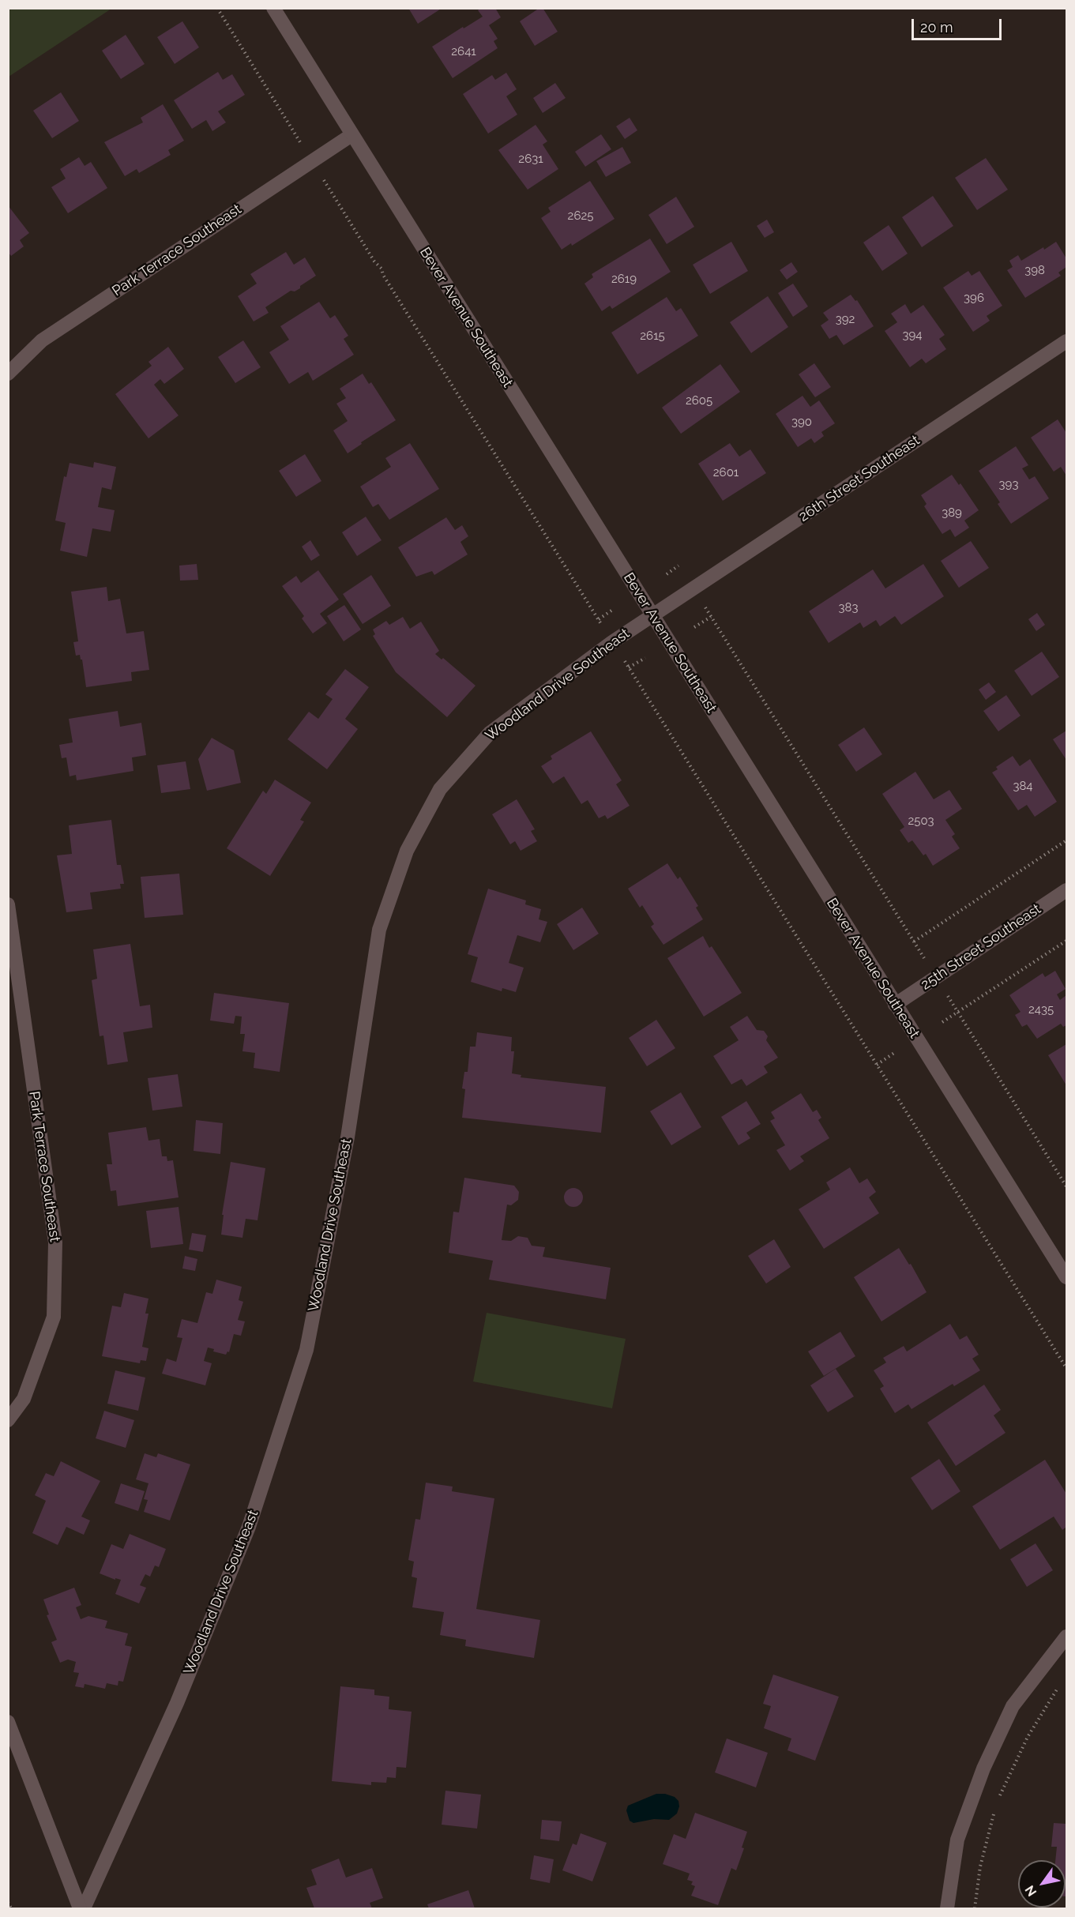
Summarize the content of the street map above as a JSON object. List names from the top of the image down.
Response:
{
  "streets": {
    "street": [
      "Park Terrace Southeast",
      "Bever Avenue Southeast",
      "26th Street Southeast",
      "Woodland Drive Southeast",
      "25th Street Southeast"
    ]
  },
  "crossings": [
    ["Park Terrace Southeast", "Bever Avenue Southeast"],
    ["Bever Avenue Southeast", "26th Street Southeast"],
    ["Bever Avenue Southeast", "Woodland Drive Southeast"],
    ["Bever Avenue Southeast", "25th Street Southeast"],
    ["26th Street Southeast", "Woodland Drive Southeast"]
  ],
  "house_numbers": [
    "2641",
    "2631",
    "2625",
    "398",
    "2619",
    "396",
    "392",
    "394",
    "2615",
    "2605",
    "390",
    "2601",
    "393",
    "389",
    "383",
    "384",
    "2503",
    "2435"
  ],
  "scale_bar": "20 m",
  "north": "bottom left"
}
